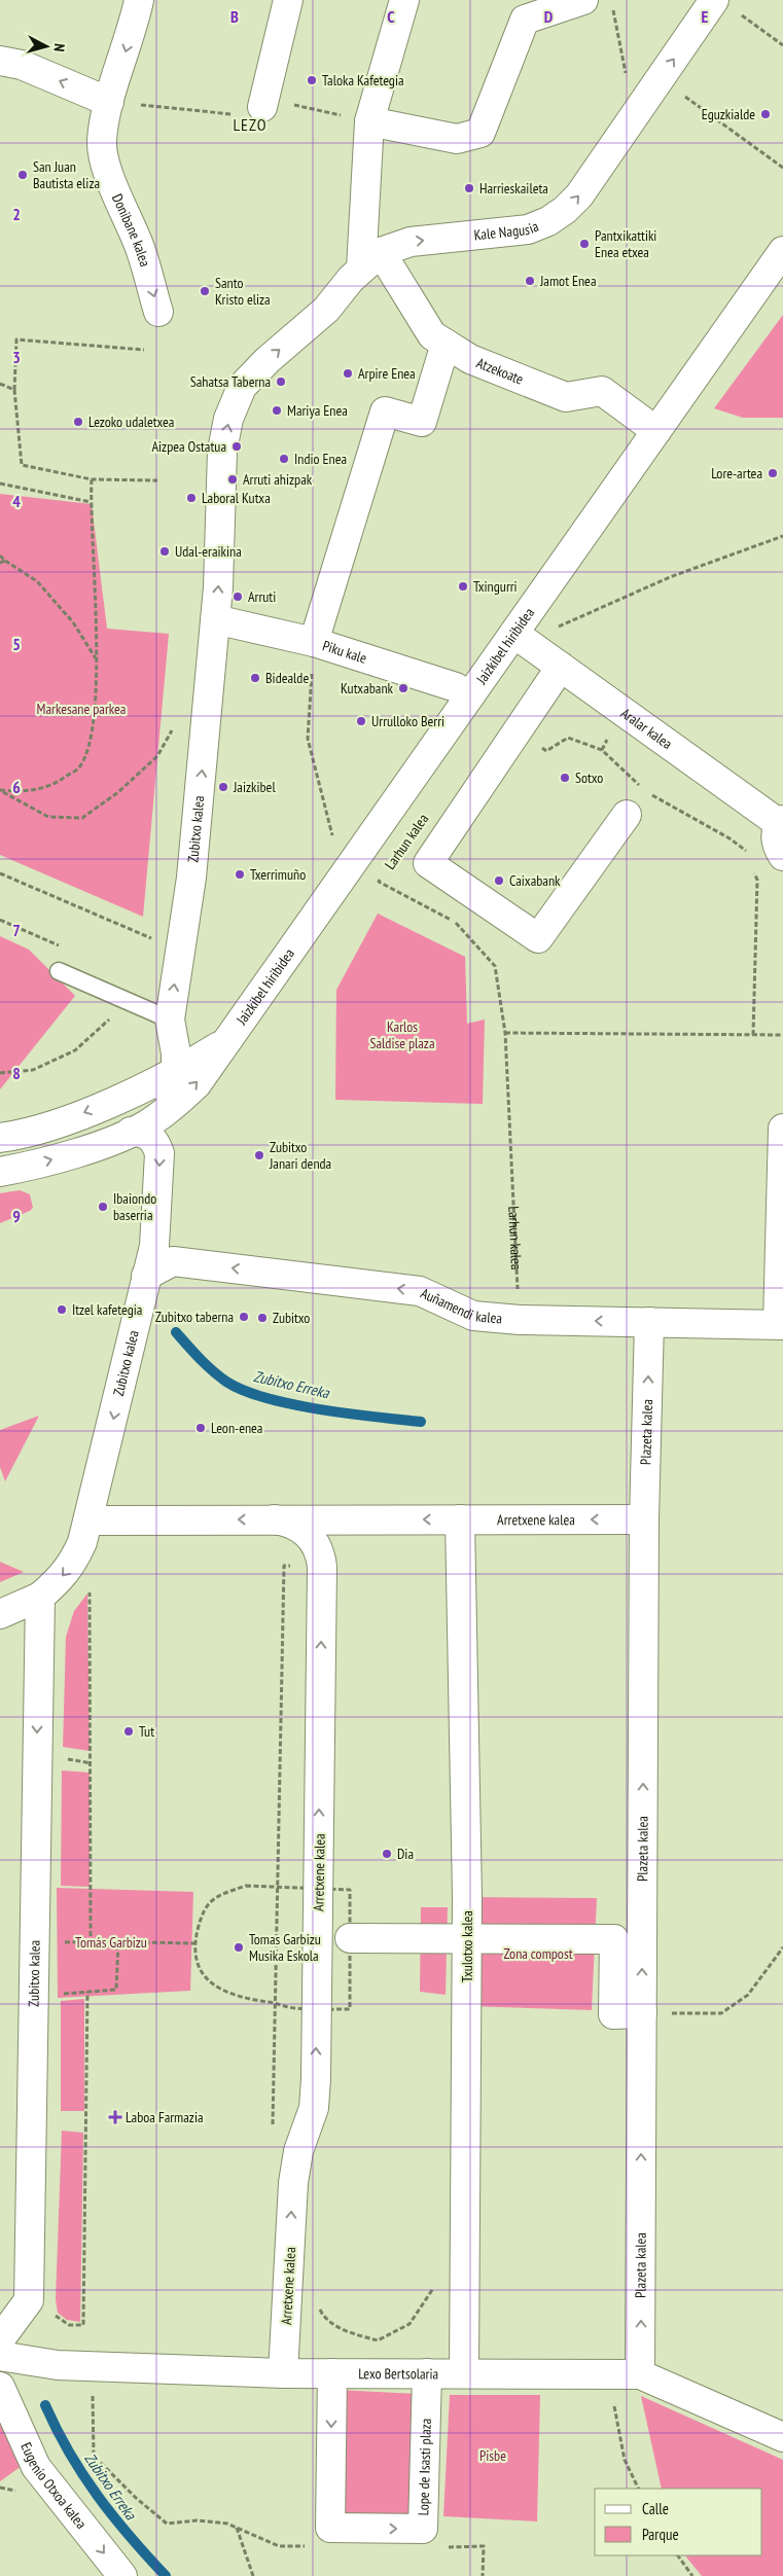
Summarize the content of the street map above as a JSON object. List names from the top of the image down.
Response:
{
  "streets": {
    "street": [
      "Kale Nagusia",
      "Donibane kalea",
      "Atzekoate",
      "Jaizkibel hiribidea",
      "Piku kale",
      "Aralar kalea",
      "Zubitxo kalea",
      "Auñamendi kalea",
      "Plazeta kalea",
      "Arretxene kalea",
      "Txulotxo kalea",
      "Lexo Bertsolaria",
      "Lope de Isasti plaza",
      "Eugenio Otxoa kalea"
    ],
    "path": ["Larhun kalea"]
  },
  "crossings": [
    ["Kale Nagusia", "Atzekoate"],
    ["Kale Nagusia", "Zubitxo kalea"],
    ["Atzekoate", "Jaizkibel hiribidea"],
    ["Atzekoate", "Zubitxo kalea"],
    ["Jaizkibel hiribidea", "Piku kale"],
    ["Jaizkibel hiribidea", "Aralar kalea"],
    ["Jaizkibel hiribidea", "Zubitxo kalea"],
    ["Piku kale", "Zubitxo kalea"],
    ["Zubitxo kalea", "Auñamendi kalea"],
    ["Zubitxo kalea", "Arretxene kalea"],
    ["Larhun kalea", "Auñamendi kalea"],
    ["Auñamendi kalea", "Plazeta kalea"],
    ["Plazeta kalea", "Arretxene kalea"],
    ["Plazeta kalea", "Lexo Bertsolaria"],
    ["Arretxene kalea", "Txulotxo kalea"],
    ["Arretxene kalea", "Lexo Bertsolaria"],
    ["Txulotxo kalea", "Lexo Bertsolaria"],
    ["Lexo Bertsolaria", "Lope de Isasti plaza"]
  ],
  "one_way": [
    "Kale Nagusia",
    "Auñamendi kalea",
    "Plazeta kalea",
    "Eugenio Otxoa kalea"
  ],
  "districts": ["LEZO"],
  "water": ["Zubitxo Erreka"],
  "parks": [
    "Markesane parkea",
    "Karlos Saldise plaza",
    "Tomás Garbizu",
    "Zona compost",
    "Pisbe"
  ],
  "places": {
    "other": [
      "Taloka Kafetegia",
      "Eguzkialde",
      "San Juan Bautista eliza",
      "Harrieskaileta",
      "Pantxikattiki Enea etxea",
      "Jamot Enea",
      "Santo Kristo eliza",
      "Arpire Enea",
      "Sahatsa Taberna",
      "Mariya Enea",
      "Lezoko udaletxea",
      "Aizpea Ostatua",
      "Indio Enea",
      "Lore-artea",
      "Arruti ahizpak",
      "Laboral Kutxa",
      "Udal-eraikina",
      "Txingurri",
      "Arruti",
      "Bidealde",
      "Kutxabank",
      "Urrulloko Berri",
      "Sotxo",
      "Jaizkibel",
      "Txerrimuño",
      "Caixabank",
      "Zubitxo Janari denda",
      "Ibaiondo baserria",
      "Itzel kafetegia",
      "Zubitxo taberna",
      "Zubitxo",
      "Leon-enea",
      "Tut",
      "Dia",
      "Tomas Garbizu Musika Eskola"
    ],
    "health": ["Laboa Farmazia"]
  },
  "legend": ["Calle", "Parque"],
  "north": "right",
  "grid": {
    "columns": [
      "B",
      "C",
      "D",
      "E"
    ],
    "rows": [
      "2",
      "3",
      "4",
      "5",
      "6",
      "7",
      "8",
      "9"
    ]
  }
}
